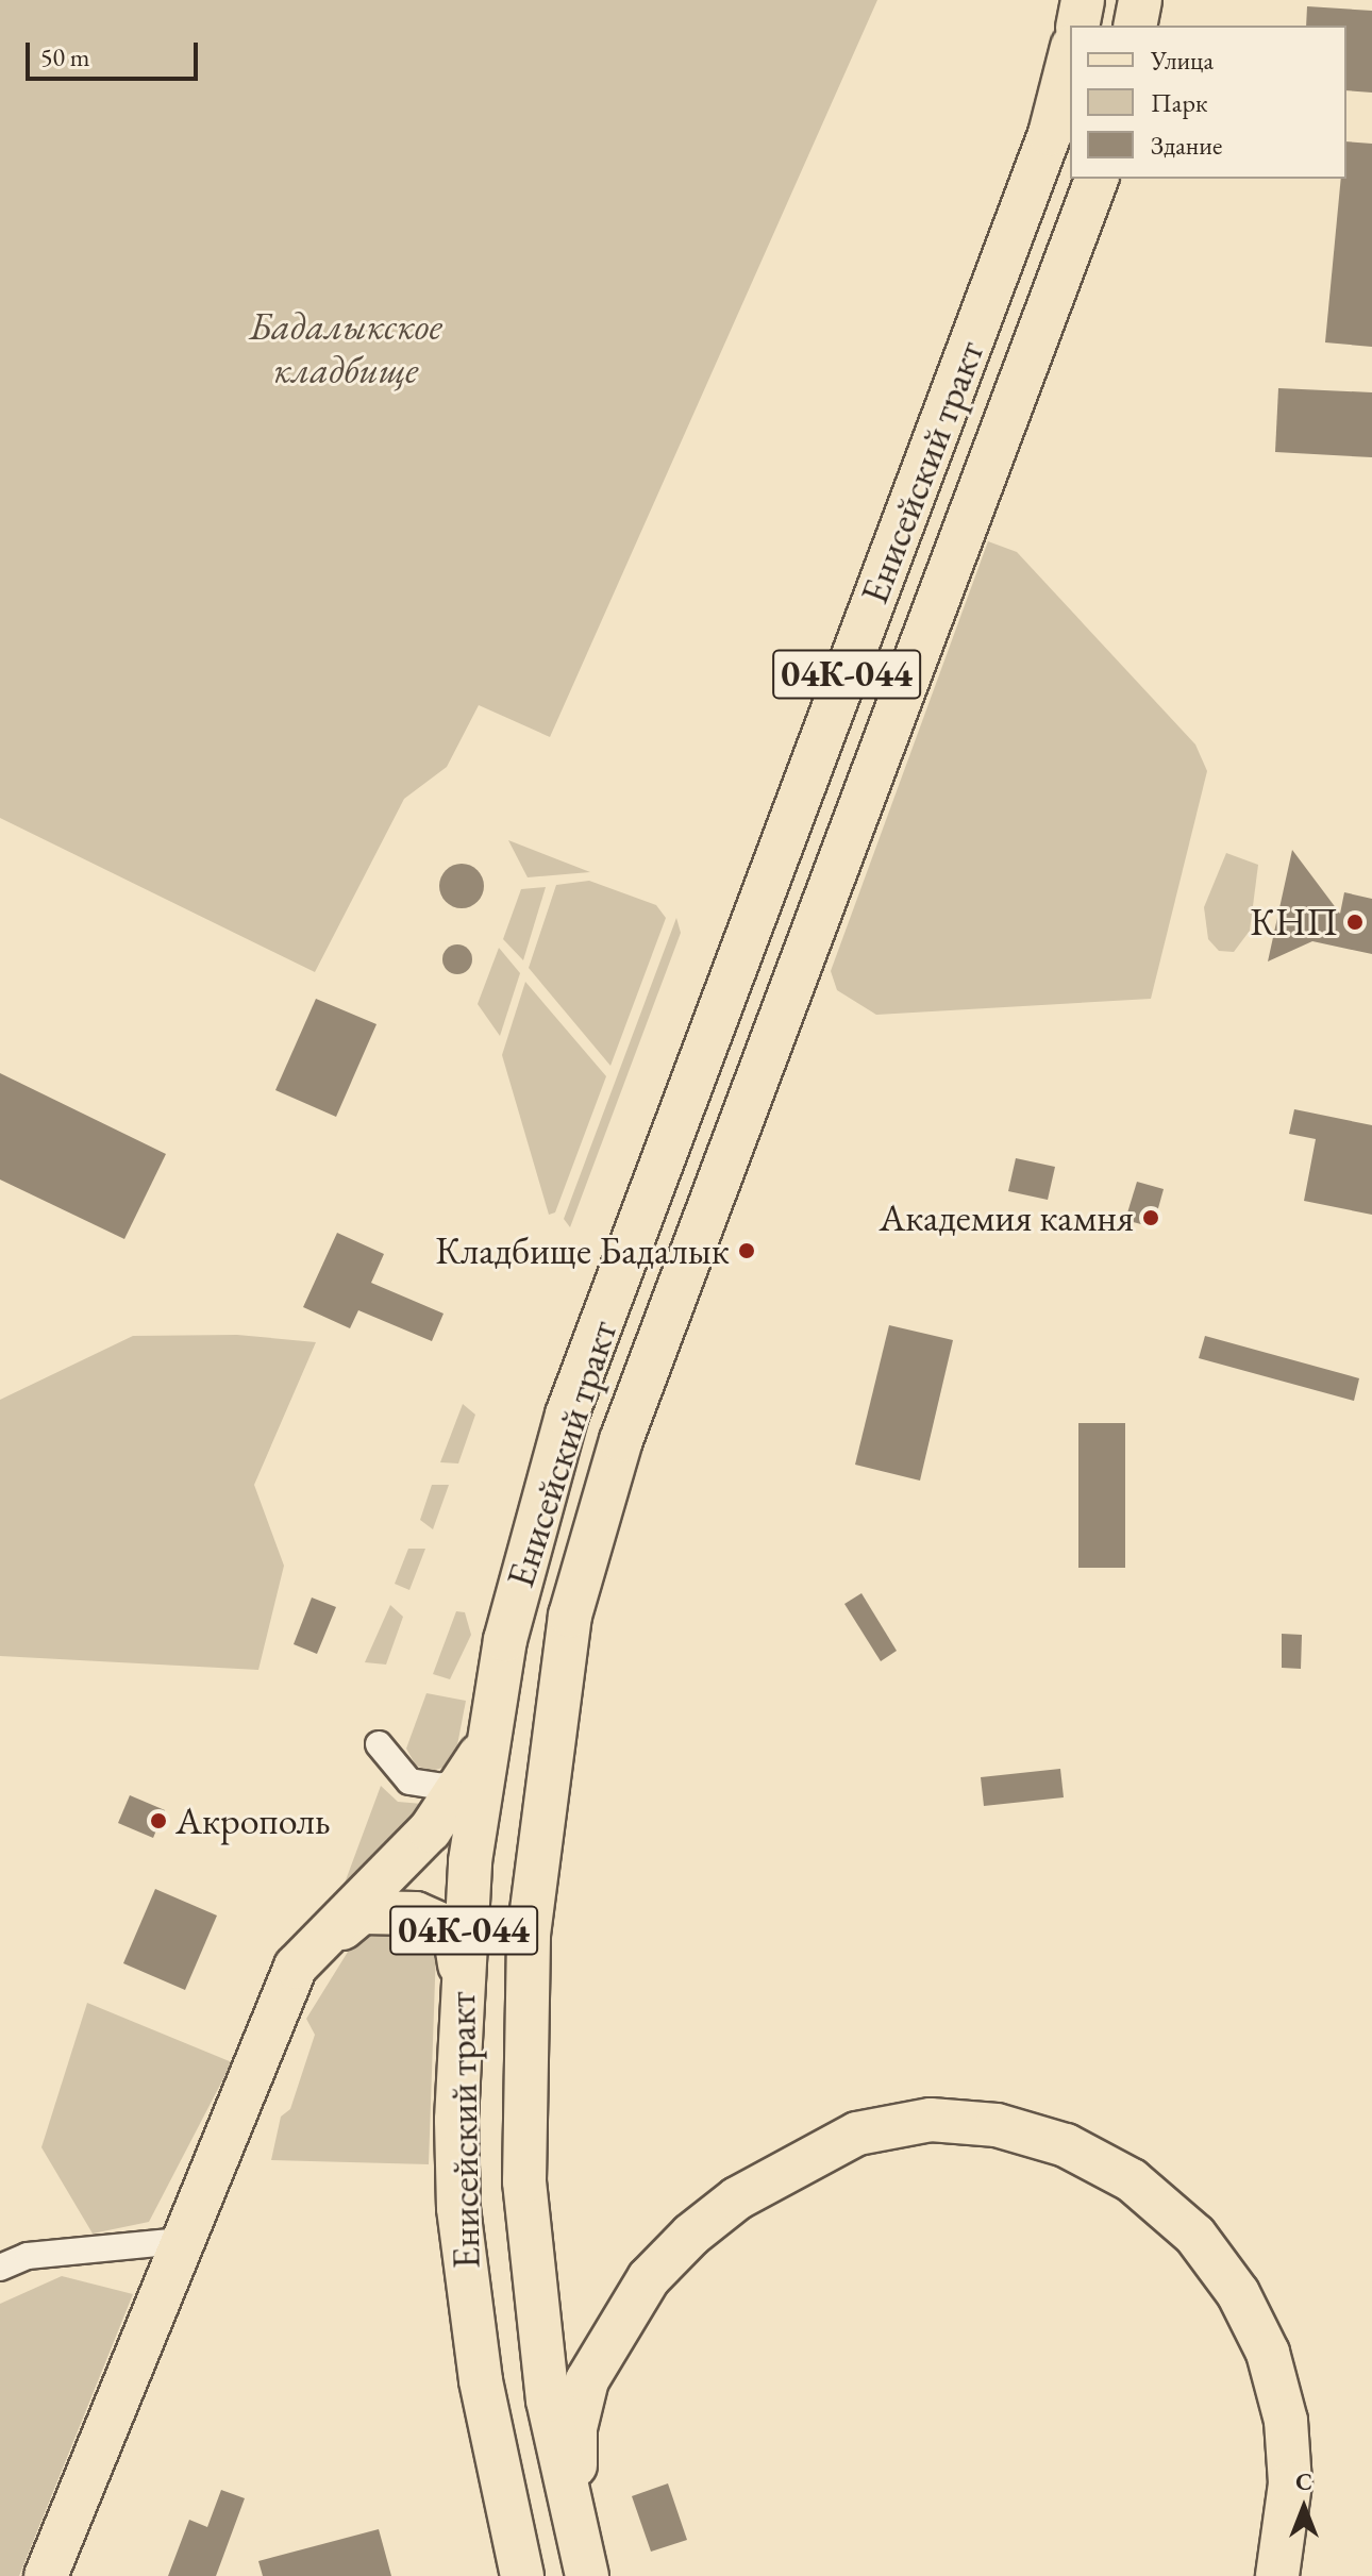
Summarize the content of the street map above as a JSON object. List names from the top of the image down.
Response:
{
  "streets": {
    "main road": ["Енисейский тракт", "04К-044"]
  },
  "parks": ["Бадалыкское кладбище"],
  "places": [
    "КНП",
    "Академия камня",
    "Кладбище Бадалык",
    "Акрополь"
  ],
  "legend": ["Улица", "Парк", "Здание"],
  "scale_bar": "50 m",
  "north": "top"
}
